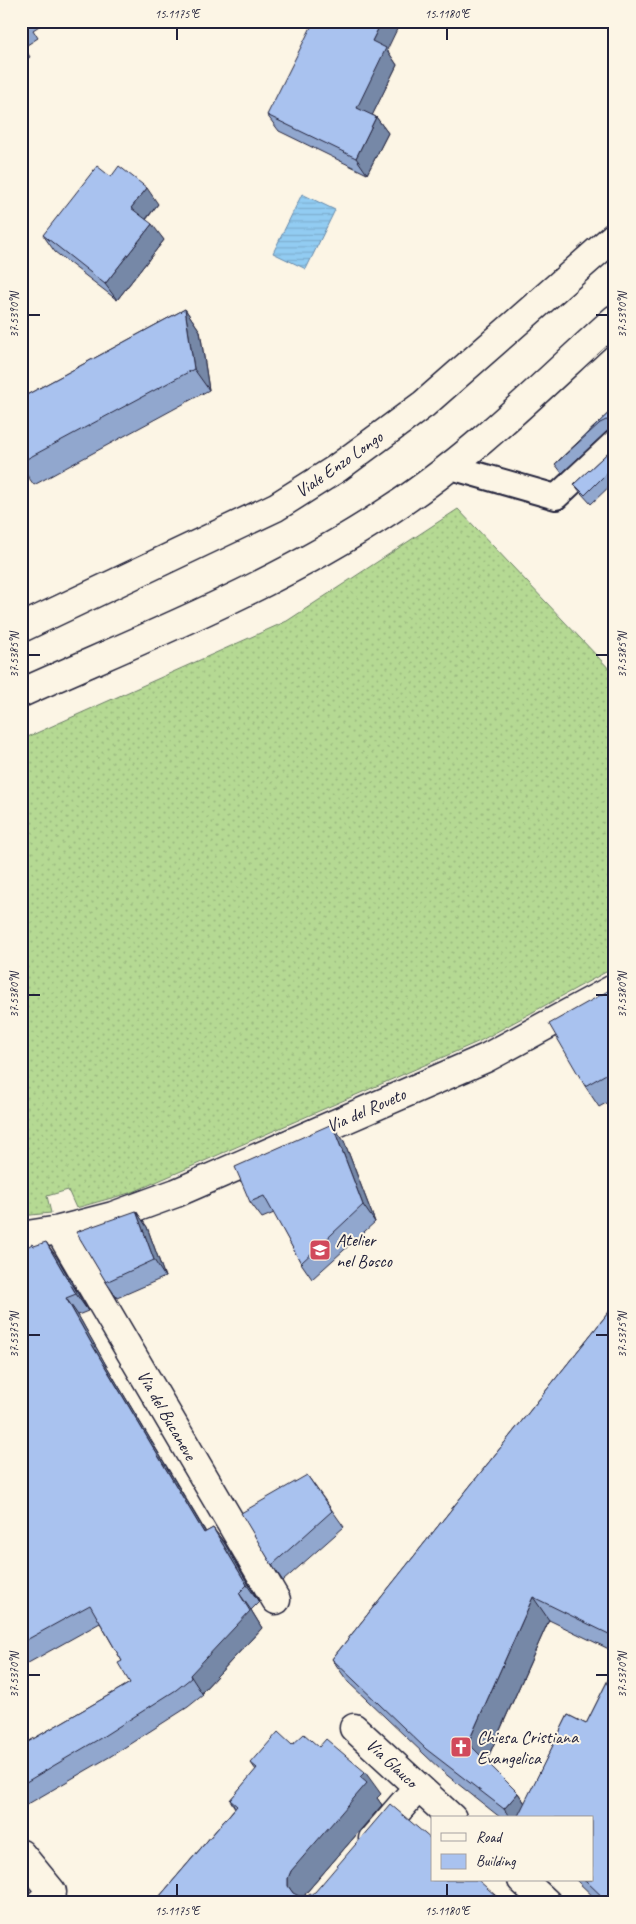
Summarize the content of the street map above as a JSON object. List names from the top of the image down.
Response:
{
  "streets": {
    "street": [
      "Viale Enzo Longo",
      "Via del Roveto",
      "Via del Bucaneve",
      "Via Glauco"
    ]
  },
  "crossings": [
    ["Via del Roveto", "Via del Bucaneve"]
  ],
  "places": {
    "school or university": ["Atelier nel Bosco"],
    "church": ["Chiesa Cristiana Evangelica"]
  },
  "legend": ["Road", "Building"],
  "coordinates": [
    "15.1175°E",
    "15.1180°E",
    "37.5390°N",
    "37.5385°N",
    "37.5380°N",
    "37.5375°N",
    "37.5370°N"
  ]
}
